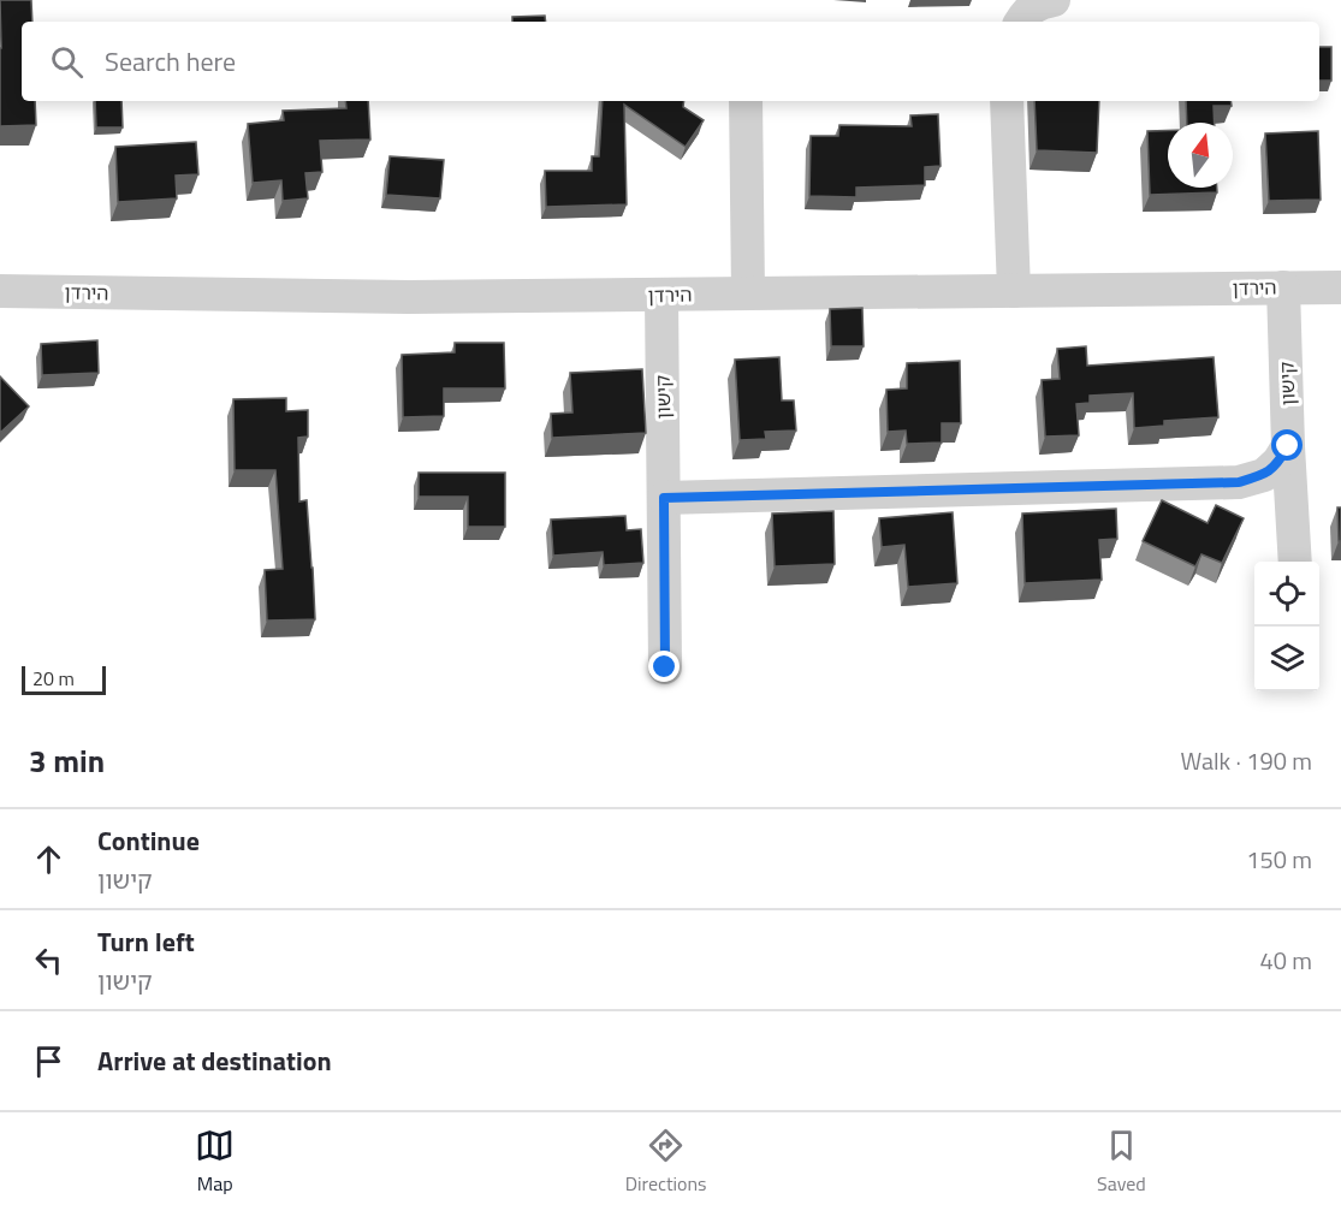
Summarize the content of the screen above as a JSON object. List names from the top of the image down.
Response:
{
  "streets": {
    "street": ["הירדן", "קישון"]
  },
  "crossings": [
    ["הירדן", "קישון"]
  ],
  "scale_bar": "20 m",
  "north": "top",
  "page": {
    "search": "Search here",
    "scale": "20 m",
    "heading": ["3 min", "Walk · 190 m"],
    "list": [
      ["Continue", "קישון", "150 m"],
      ["Turn left", "קישון", "40 m"],
      "Arrive at destination"
    ],
    "nav": ["Map", "Directions", "Saved"]
  }
}
